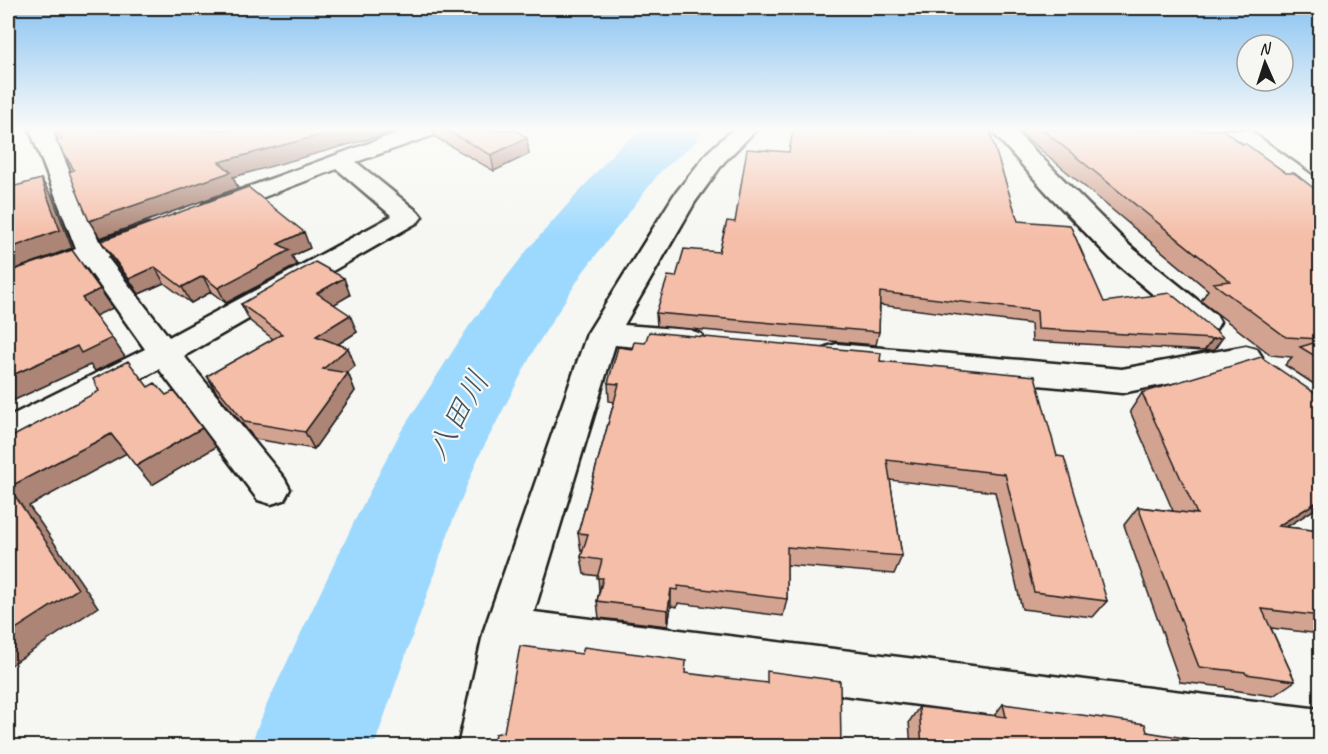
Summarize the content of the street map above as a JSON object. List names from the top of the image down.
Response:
{
  "water": ["八田川"],
  "north": "top"
}
